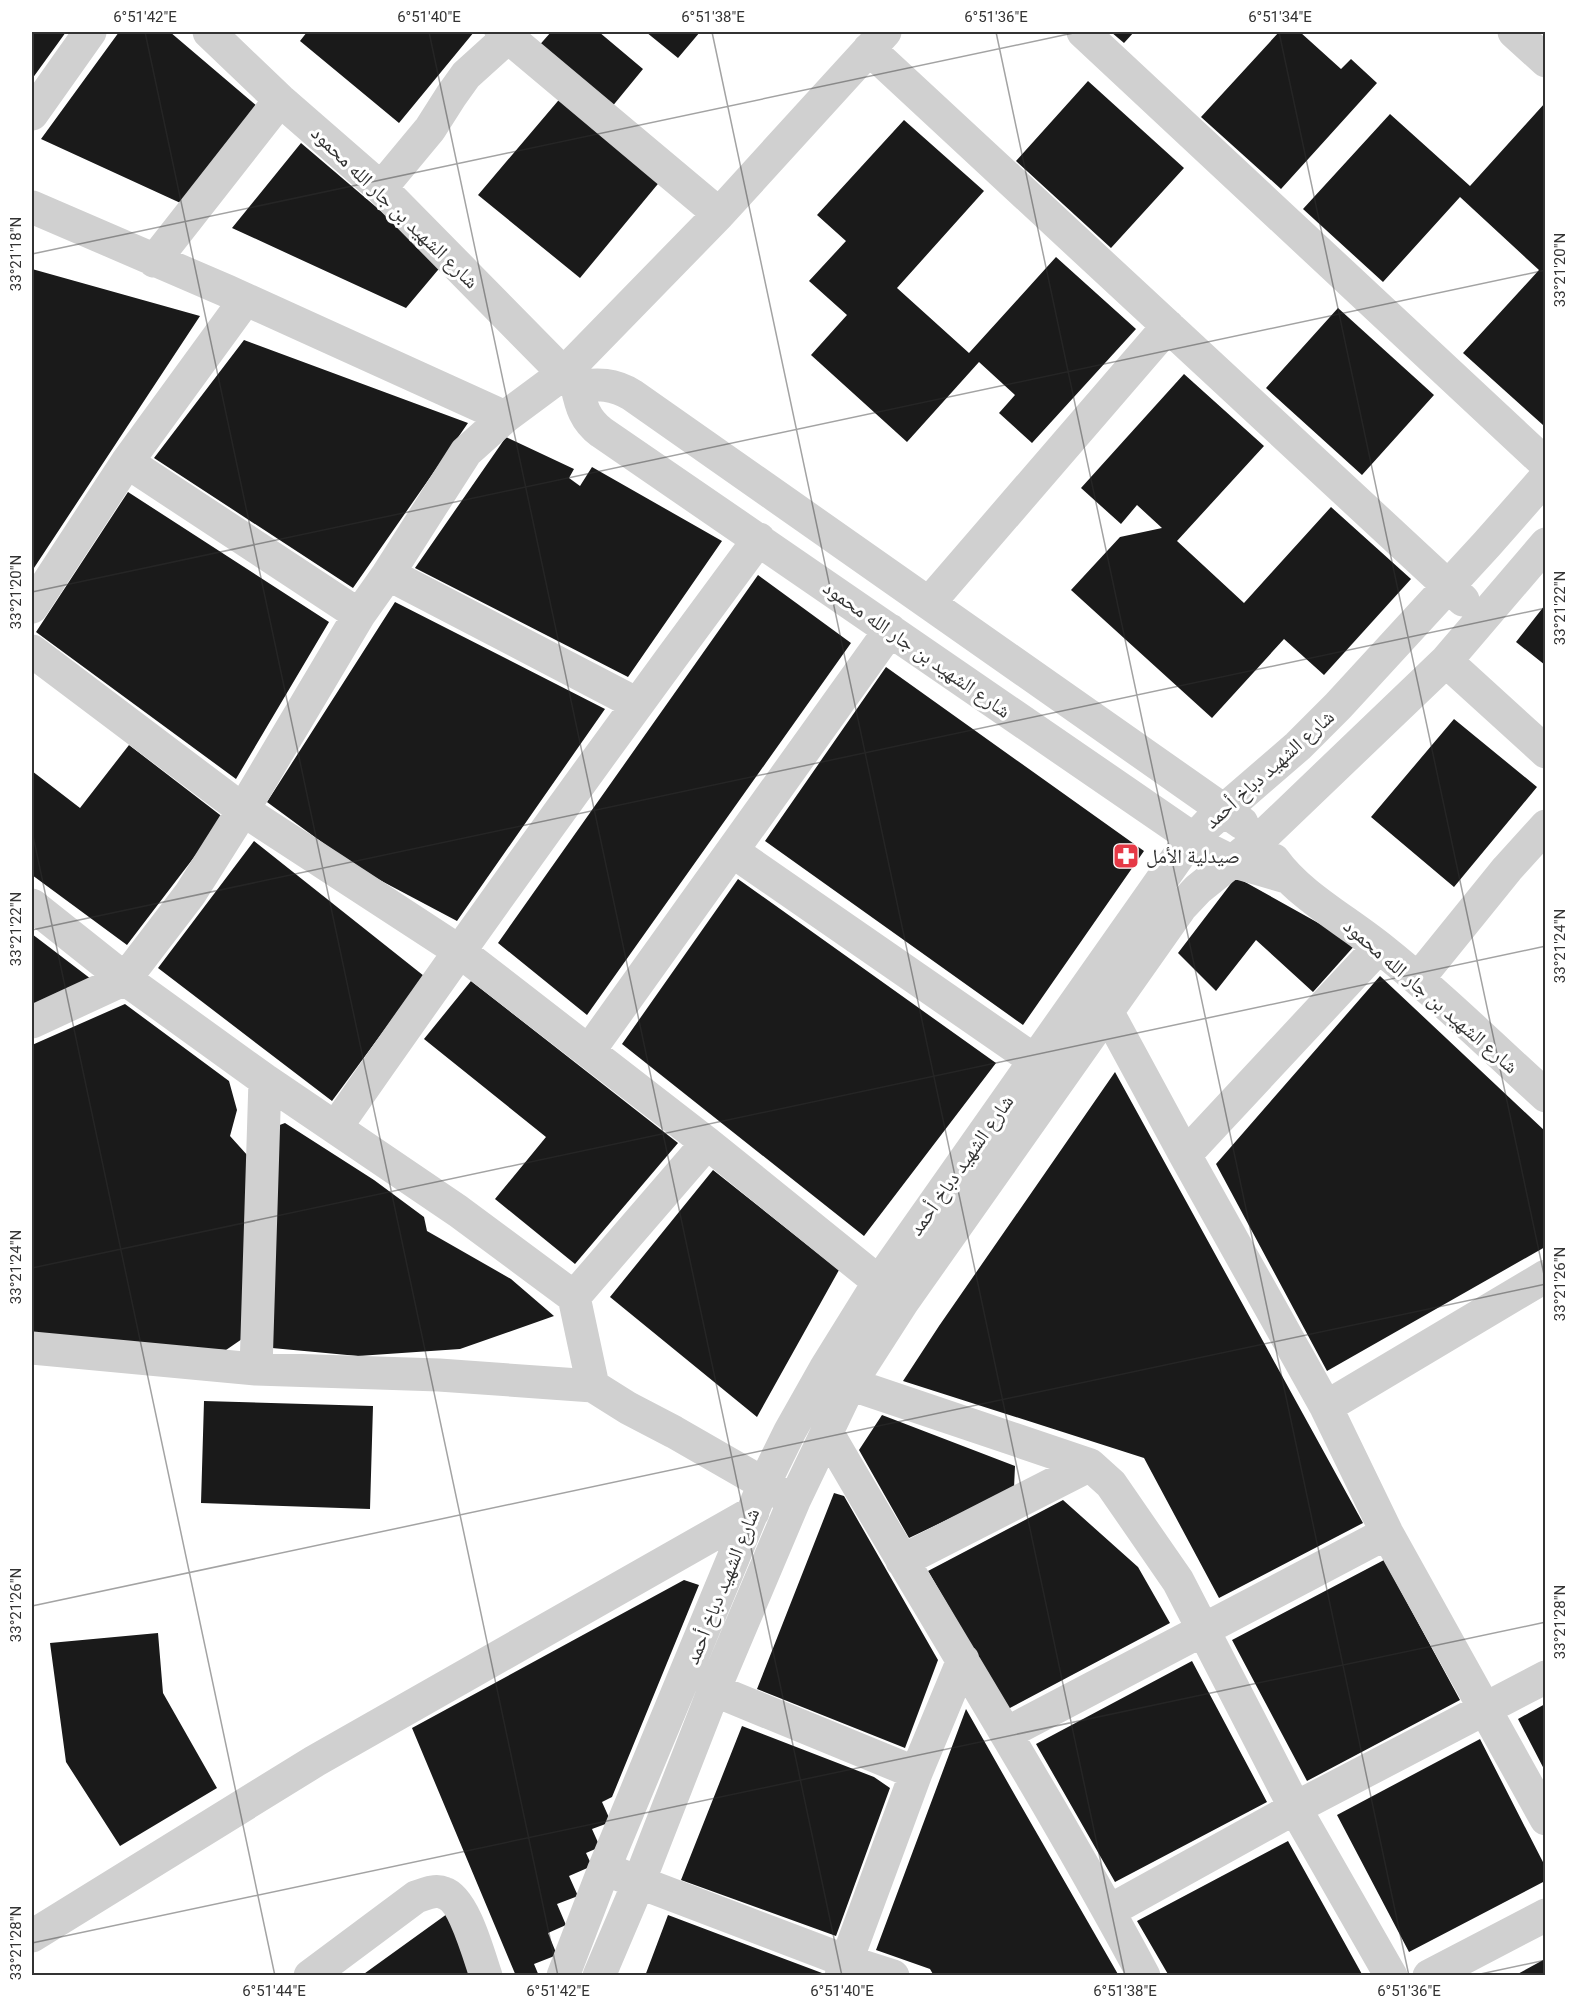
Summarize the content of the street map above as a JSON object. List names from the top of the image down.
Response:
{
  "streets": {
    "street": ["شارع الشهيد بن جار الله محمود", "شارع الشهيد دباخ أحمد"]
  },
  "crossings": [
    ["شارع الشهيد بن جار الله محمود", "شارع الشهيد دباخ أحمد"]
  ],
  "places": {
    "pharmacy": ["صيدلية الأمل"]
  },
  "coordinates": [
    "6°51'42\"E",
    "6°51'40\"E",
    "6°51'38\"E",
    "6°51'36\"E",
    "6°51'34\"E",
    "33°21'18\"N",
    "33°21'20\"N",
    "33°21'22\"N",
    "33°21'24\"N",
    "33°21'26\"N",
    "33°21'28\"N",
    "6°51'44\"E"
  ]
}
